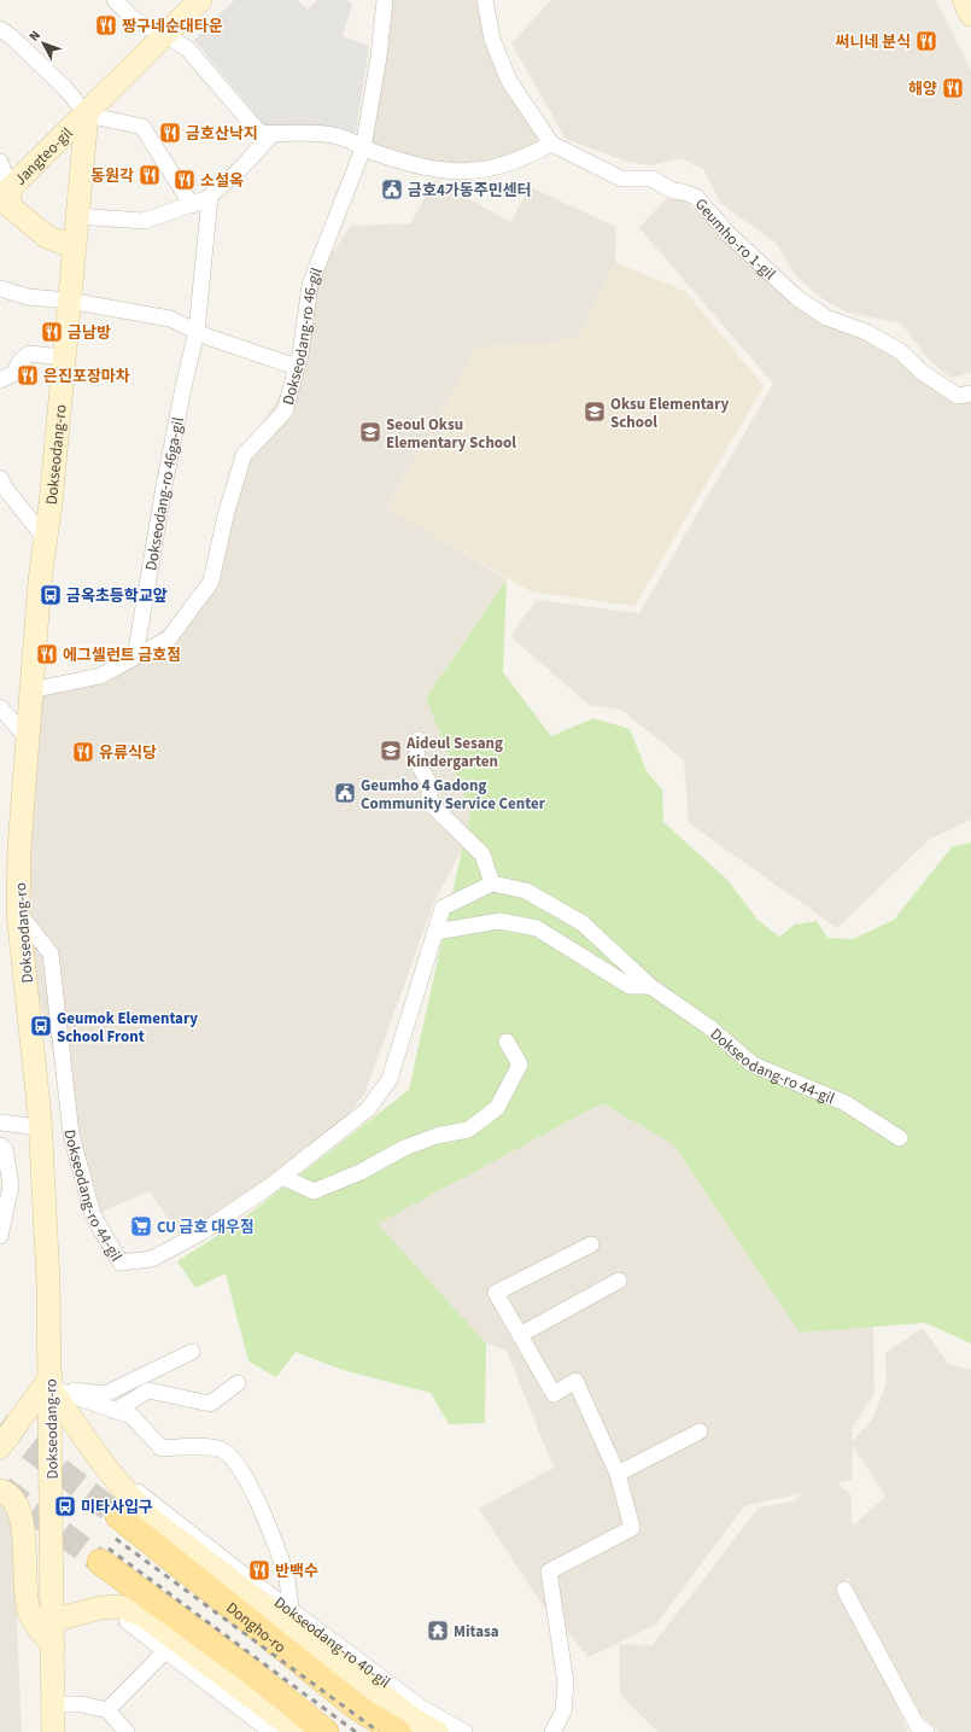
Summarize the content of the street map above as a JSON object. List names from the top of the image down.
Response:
{
  "streets": {
    "main road": ["Jangteo-gil", "Dokseodang-ro", "Dongho-ro"],
    "street": [
      "Geumho-ro 1-gil",
      "Dokseodang-ro 46-gil",
      "Dokseodang-ro 46ga-gil",
      "Dokseodang-ro 44-gil",
      "Dokseodang-ro 40-gil"
    ]
  },
  "crossings": [
    ["Jangteo-gil", "Dokseodang-ro"],
    ["Dokseodang-ro 46-gil", "Dokseodang-ro"],
    ["Dokseodang-ro 46-gil", "Dokseodang-ro 46ga-gil"],
    ["Dokseodang-ro", "Dokseodang-ro 44-gil"]
  ],
  "places": {
    "restaurant": [
      "짱구네순대타운",
      "써니네 분식",
      "해양",
      "금호산낙지",
      "동원각",
      "소설옥",
      "금남방",
      "은진포장마차",
      "에그셀런트 금호점",
      "유류식당",
      "반백수"
    ],
    "public building": ["금호4가동주민센터", "Geumho 4 Gadong Community Service Center"],
    "school or university": ["Oksu Elementary School", "Seoul Oksu Elementary School", "Aideul Sesang Kindergarten"],
    "bus stop": ["금옥초등학교앞", "Geumok Elementary School Front", "미타사입구"],
    "supermarket": ["CU 금호 대우점"],
    "temple": ["Mitasa"]
  },
  "north": "top left"
}
